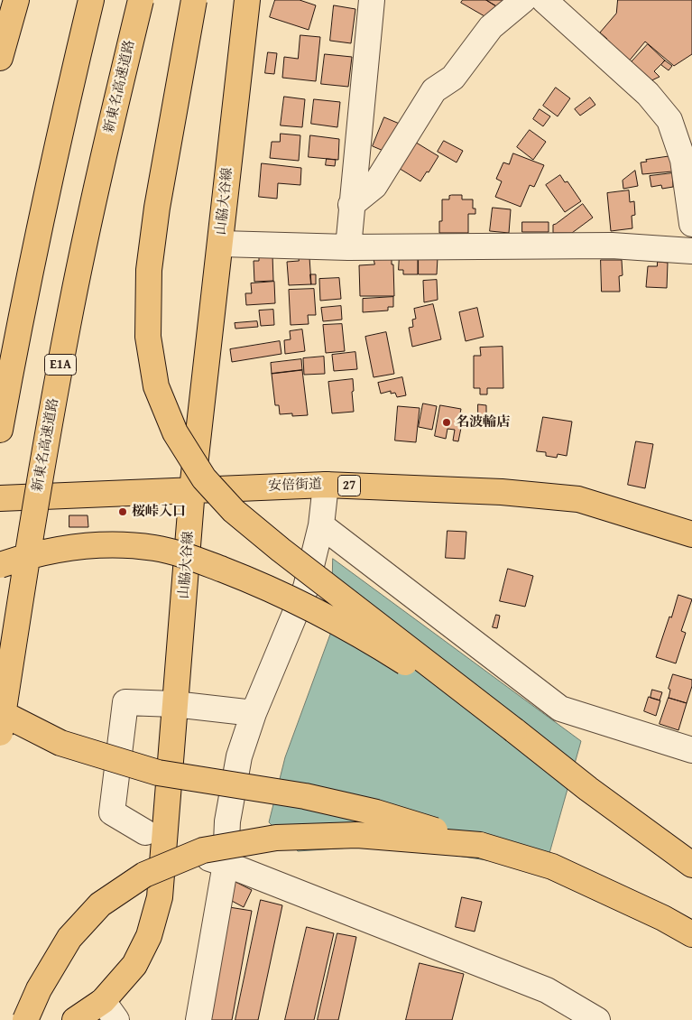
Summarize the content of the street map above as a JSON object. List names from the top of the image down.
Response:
{
  "streets": {
    "main road": [
      "新東名高速道路",
      "山脇大谷線",
      "E1A",
      "安倍街道",
      "27"
    ]
  },
  "crossings": [
    ["山脇大谷線", "安倍街道"]
  ],
  "places": ["名波輪店", "桜峠入口"]
}
